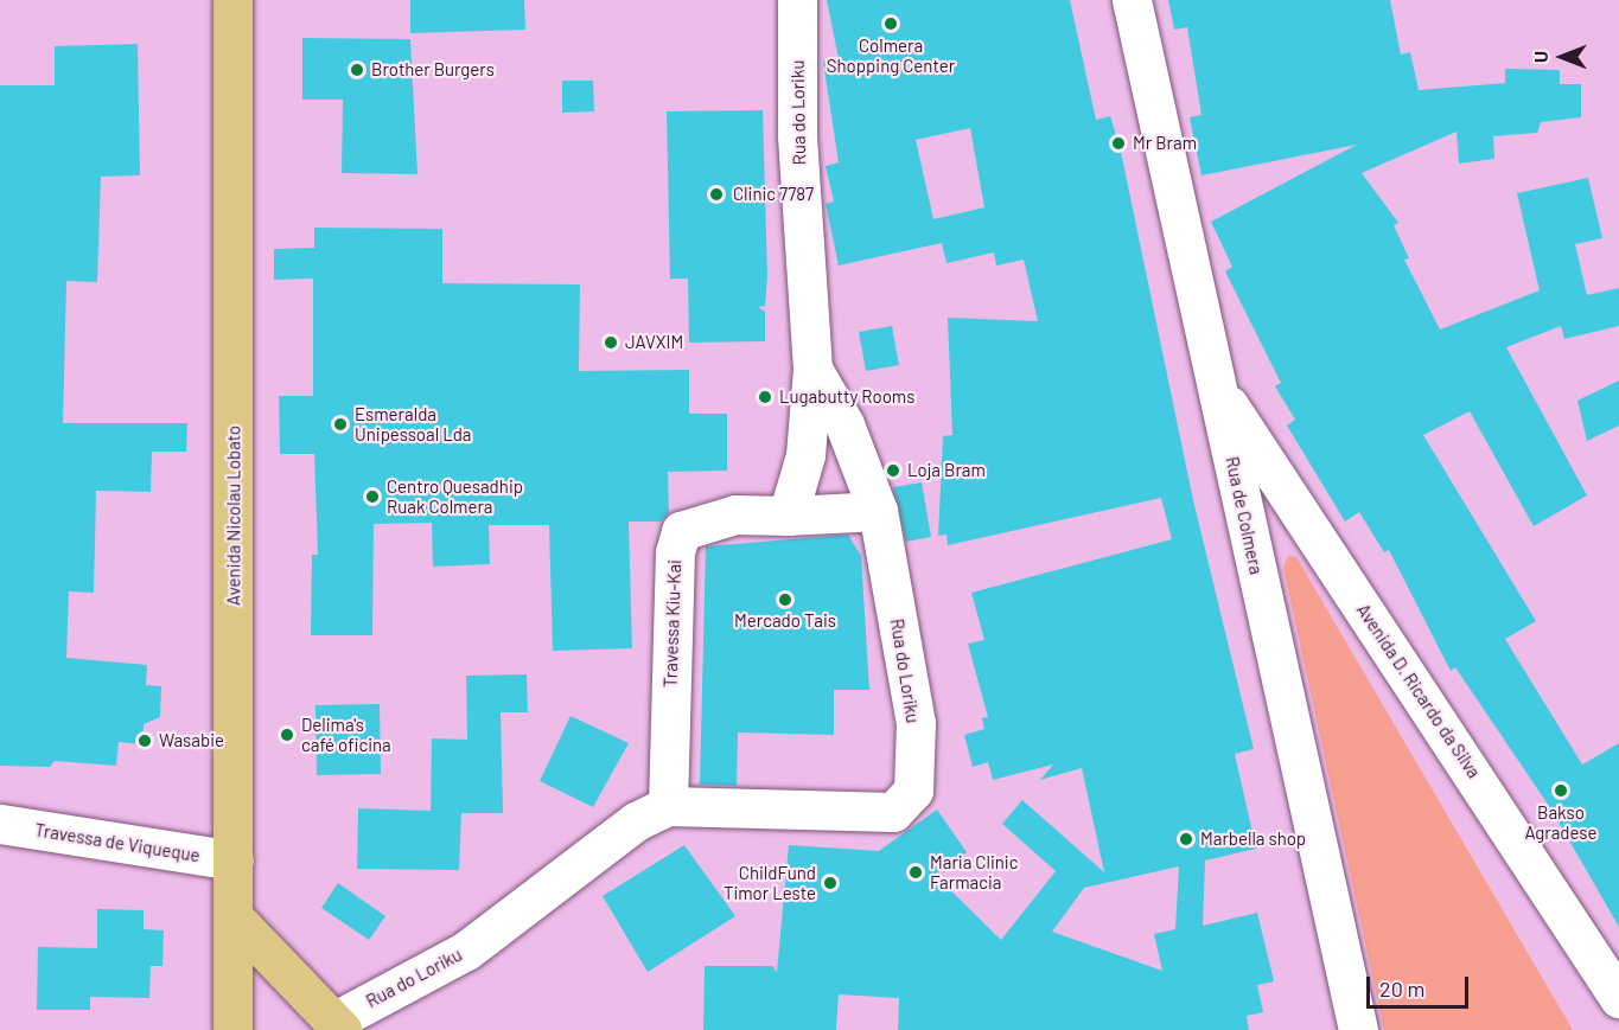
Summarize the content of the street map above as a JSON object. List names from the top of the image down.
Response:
{
  "streets": {
    "main road": ["Avenida Nicolau Lobato"],
    "street": [
      "Rua do Loriku",
      "Rua de Colmera",
      "Travessa Kiu-Kai",
      "Avenida D. Ricardo da Silva",
      "Travessa de Viqueque"
    ]
  },
  "crossings": [
    ["Rua do Loriku", "Travessa Kiu-Kai"],
    ["Avenida Nicolau Lobato", "Travessa de Viqueque"],
    ["Rua de Colmera", "Avenida D. Ricardo da Silva"]
  ],
  "places": [
    "Colmera Shopping Center",
    "Brother Burgers",
    "Mr Bram",
    "Clinic 7787",
    "JAVXIM",
    "Lugabutty Rooms",
    "Esmeralda Unipessoal Lda",
    "Loja Bram",
    "Centro Quesadhip Ruak Colmera",
    "Mercado Tais",
    "Delima's café oficina",
    "Wasabie",
    "Bakso Agradese",
    "Marbella shop",
    "Maria Clinic Farmacia",
    "ChildFund Timor Leste"
  ],
  "scale_bar": "20 m",
  "north": "left"
}
